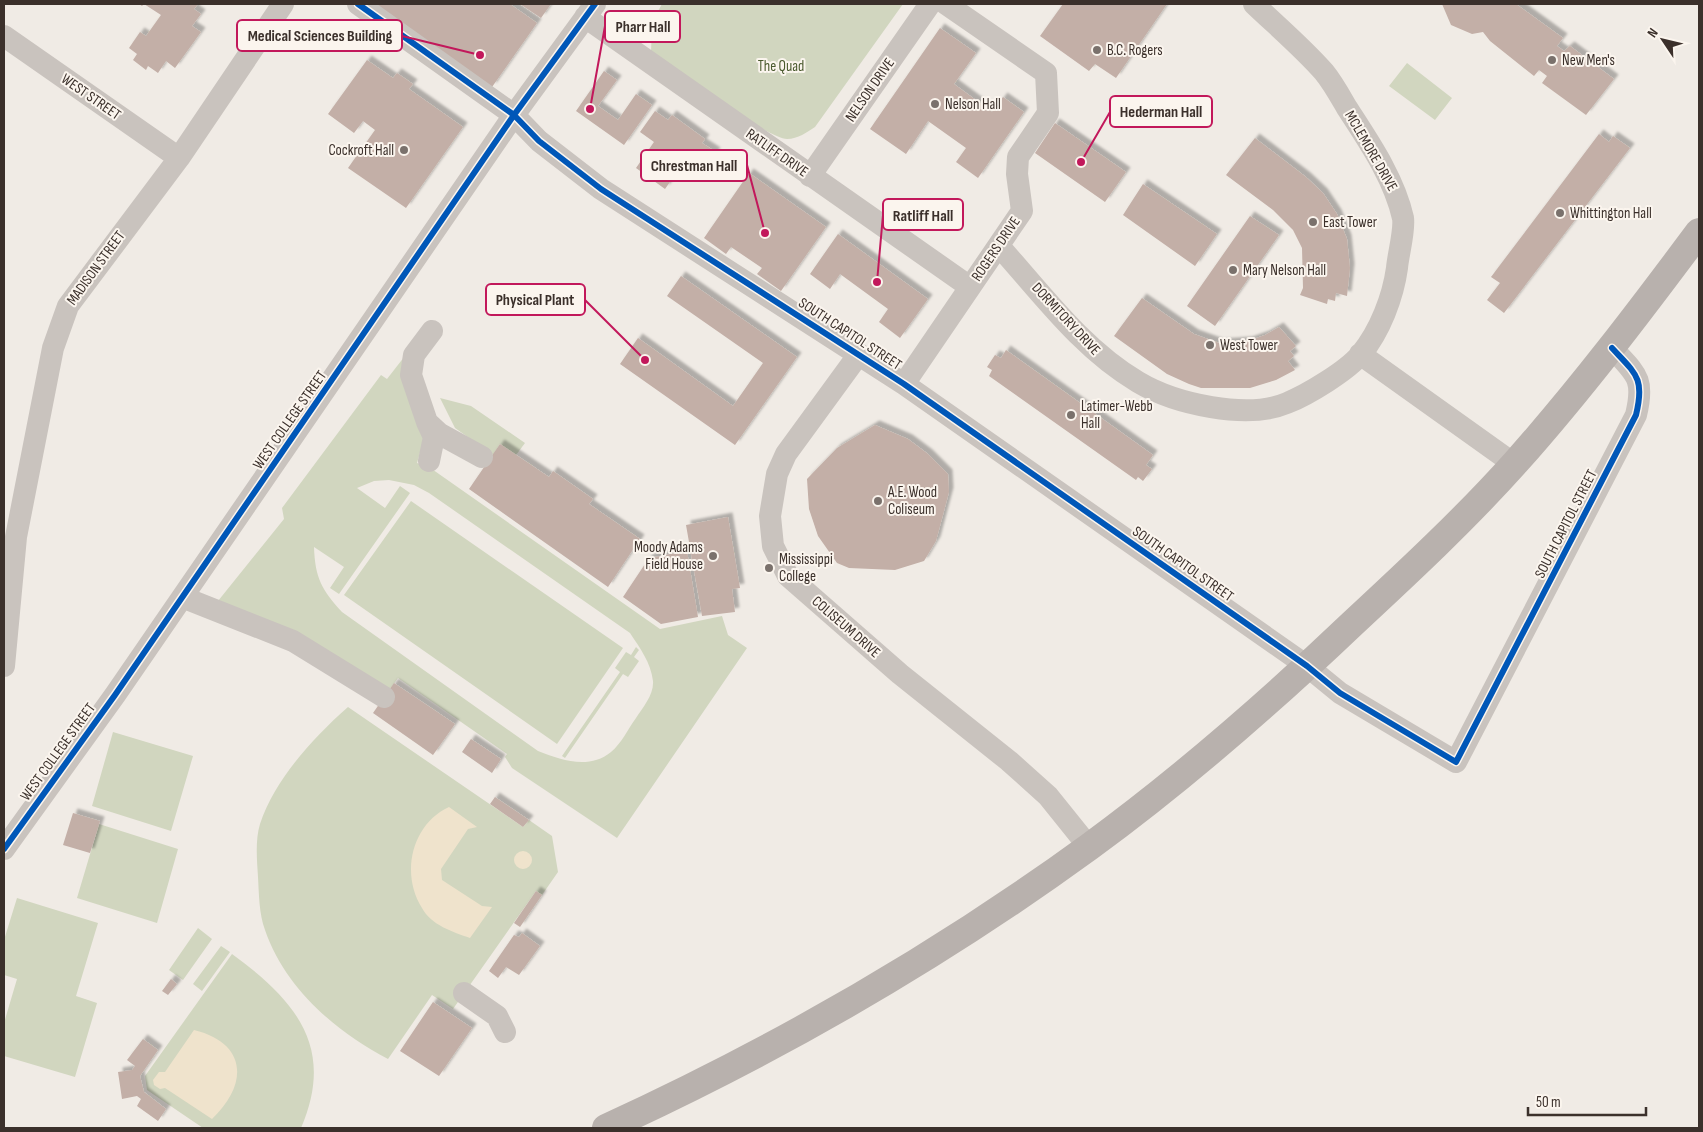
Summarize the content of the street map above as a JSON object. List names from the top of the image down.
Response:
{
  "streets": {
    "street": [
      "NELSON DRIVE",
      "WEST STREET",
      "MCLEMORE DRIVE",
      "RATLIFF DRIVE",
      "ROGERS DRIVE",
      "MADISON STREET",
      "DORMITORY DRIVE",
      "SOUTH CAPITOL STREET",
      "WEST COLLEGE STREET",
      "COLISEUM DRIVE"
    ]
  },
  "crossings": [
    ["NELSON DRIVE", "RATLIFF DRIVE"],
    ["WEST STREET", "MADISON STREET"],
    ["MCLEMORE DRIVE", "DORMITORY DRIVE"],
    ["RATLIFF DRIVE", "ROGERS DRIVE"],
    ["RATLIFF DRIVE", "WEST COLLEGE STREET"],
    ["ROGERS DRIVE", "DORMITORY DRIVE"],
    ["ROGERS DRIVE", "SOUTH CAPITOL STREET"],
    ["SOUTH CAPITOL STREET", "WEST COLLEGE STREET"],
    ["SOUTH CAPITOL STREET", "COLISEUM DRIVE"]
  ],
  "parks": ["The Quad"],
  "places": [
    "B.C. Rogers",
    "Medical Sciences Building",
    "New Men's",
    "Nelson Hall",
    "Pharr Hall",
    "Cockroft Hall",
    "Hederman Hall",
    "Whittington Hall",
    "East Tower",
    "Chrestman Hall",
    "Mary Nelson Hall",
    "Ratliff Hall",
    "West Tower",
    "Physical Plant",
    "Latimer-Webb Hall",
    "A.E. Wood Coliseum",
    "Moody Adams Field House",
    "Mississippi College"
  ],
  "scale_bar": "50 m",
  "north": "top left"
}
